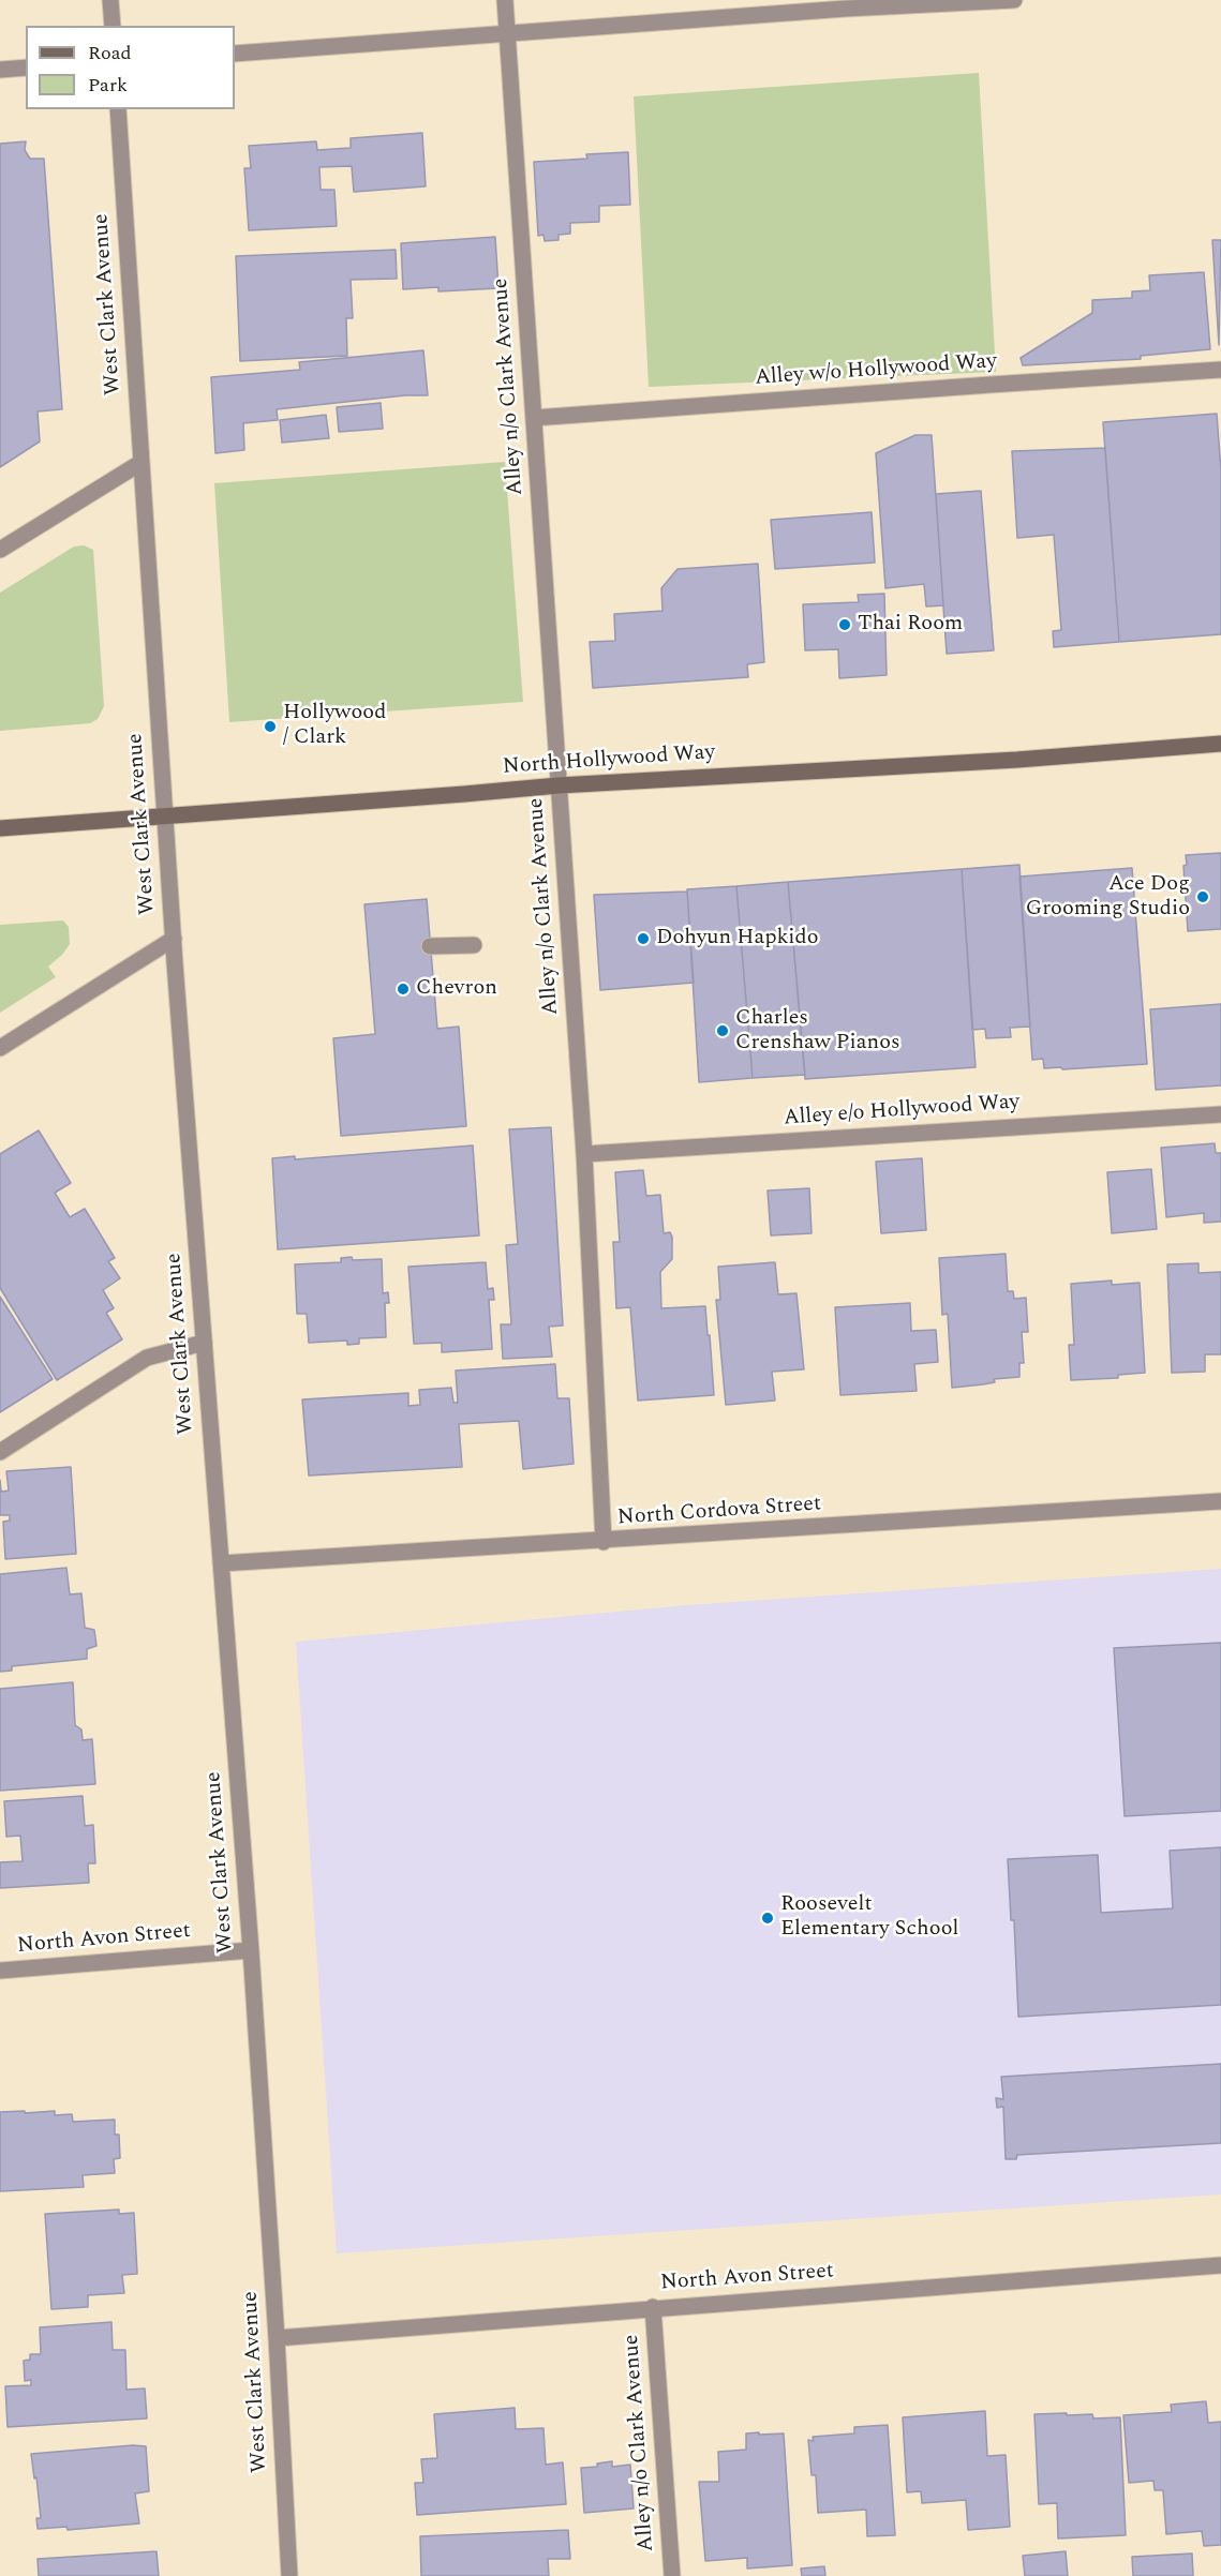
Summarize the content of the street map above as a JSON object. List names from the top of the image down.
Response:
{
  "streets": {
    "main road": ["North Hollywood Way"],
    "street": [
      "West Clark Avenue",
      "Alley w/o Hollywood Way",
      "Alley n/o Clark Avenue",
      "Alley e/o Hollywood Way",
      "North Cordova Street",
      "North Avon Street"
    ]
  },
  "crossings": [
    ["West Clark Avenue", "North Hollywood Way"],
    ["West Clark Avenue", "North Cordova Street"],
    ["West Clark Avenue", "North Avon Street"],
    ["Alley w/o Hollywood Way", "Alley n/o Clark Avenue"],
    ["Alley n/o Clark Avenue", "North Hollywood Way"],
    ["Alley n/o Clark Avenue", "Alley e/o Hollywood Way"],
    ["Alley n/o Clark Avenue", "North Cordova Street"],
    ["Alley n/o Clark Avenue", "North Avon Street"]
  ],
  "places": [
    "Thai Room",
    "Hollywood / Clark",
    "Ace Dog Grooming Studio",
    "Dohyun Hapkido",
    "Chevron",
    "Charles Crenshaw Pianos",
    "Roosevelt Elementary School"
  ],
  "legend": ["Road", "Park"]
}
